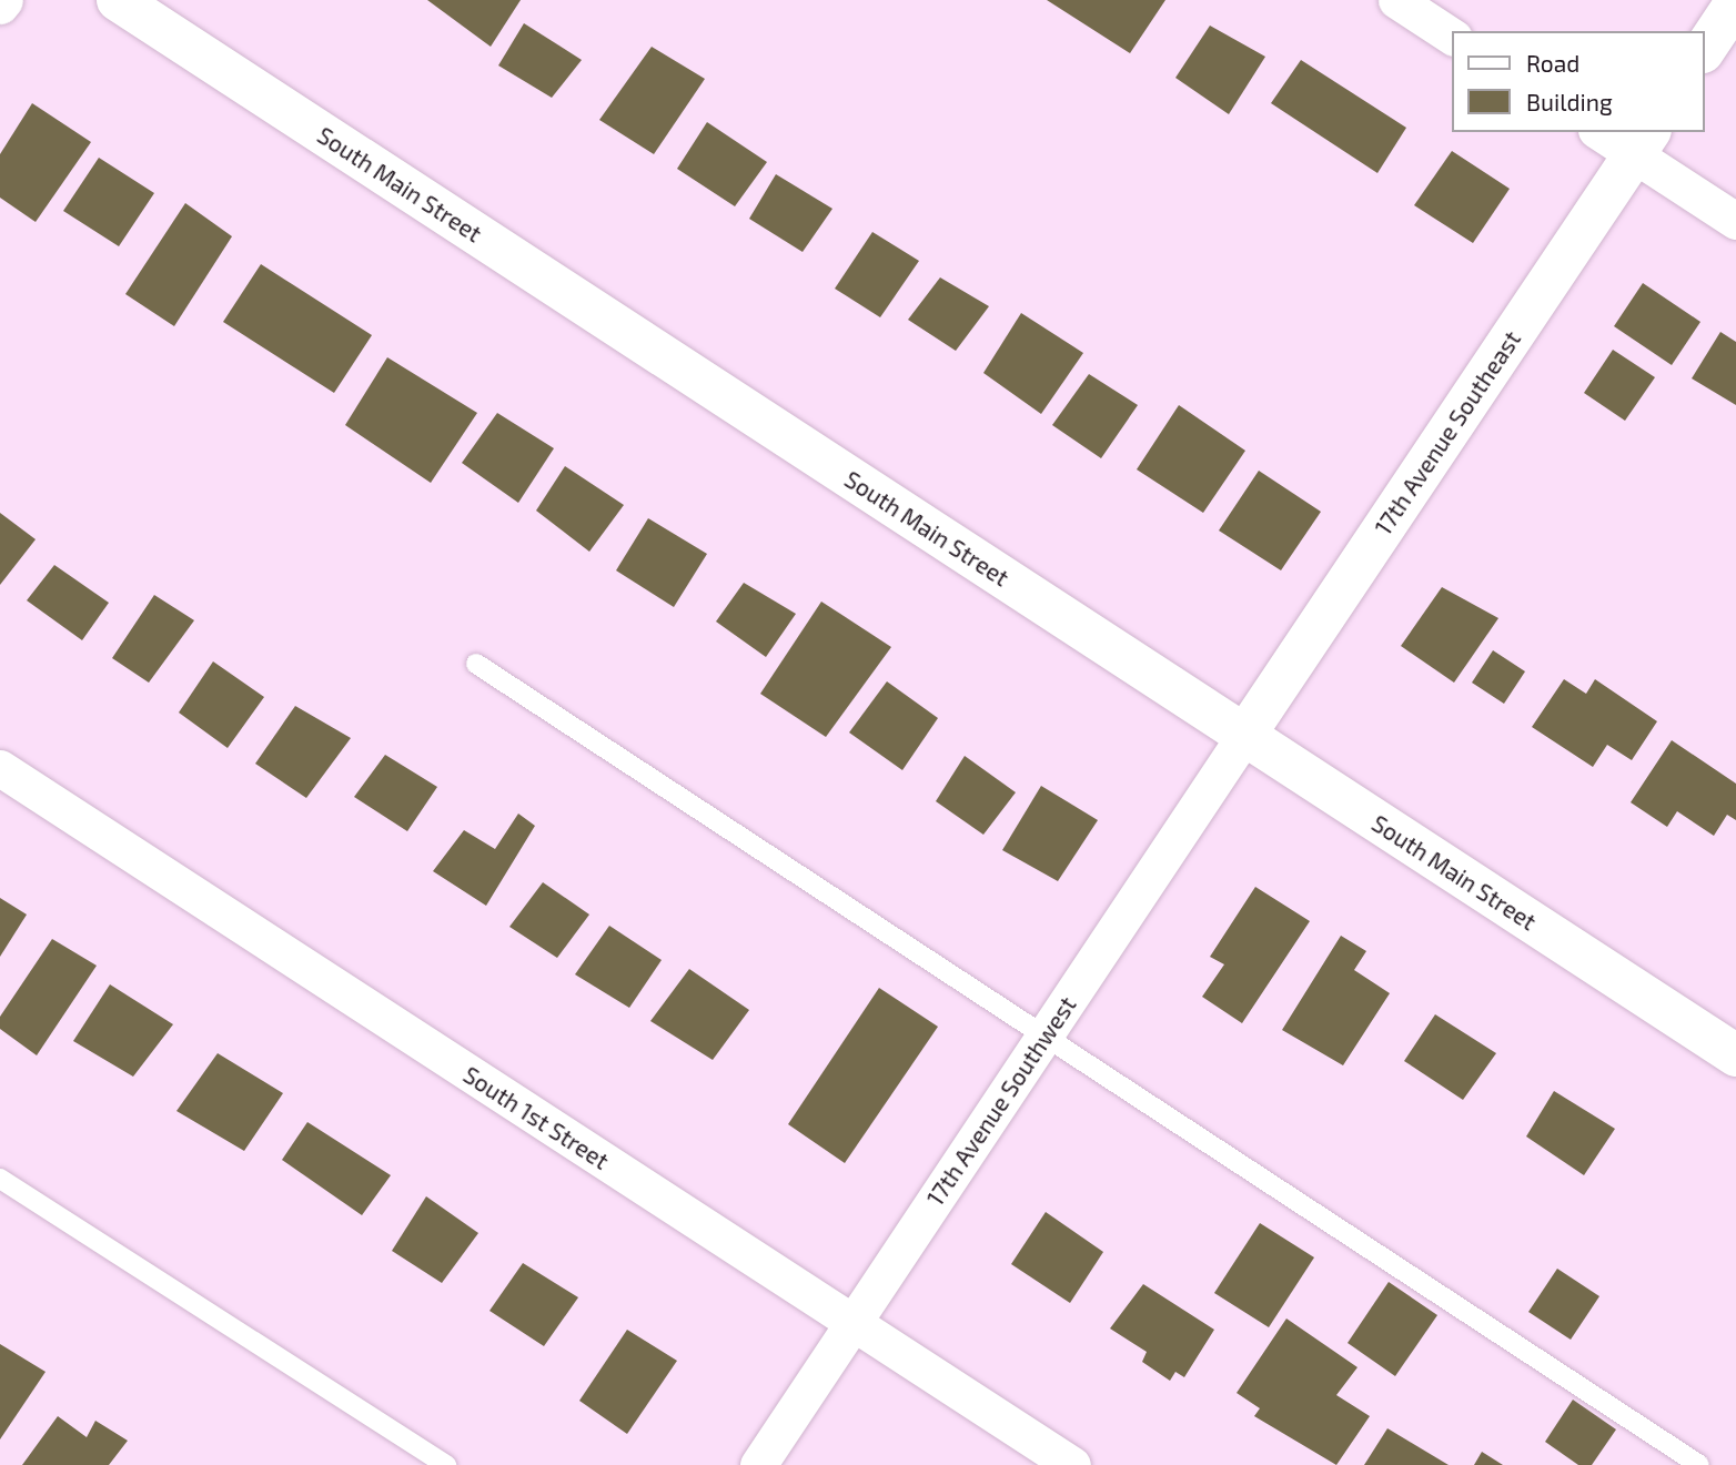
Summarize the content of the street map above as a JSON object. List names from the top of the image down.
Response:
{
  "streets": {
    "street": [
      "South Main Street",
      "17th Avenue Southeast",
      "17th Avenue Southwest",
      "South 1st Street"
    ]
  },
  "crossings": [
    ["South Main Street", "17th Avenue Southeast"],
    ["South Main Street", "17th Avenue Southwest"],
    ["17th Avenue Southeast", "17th Avenue Southwest"],
    ["17th Avenue Southwest", "South 1st Street"]
  ],
  "legend": ["Road", "Building"]
}
